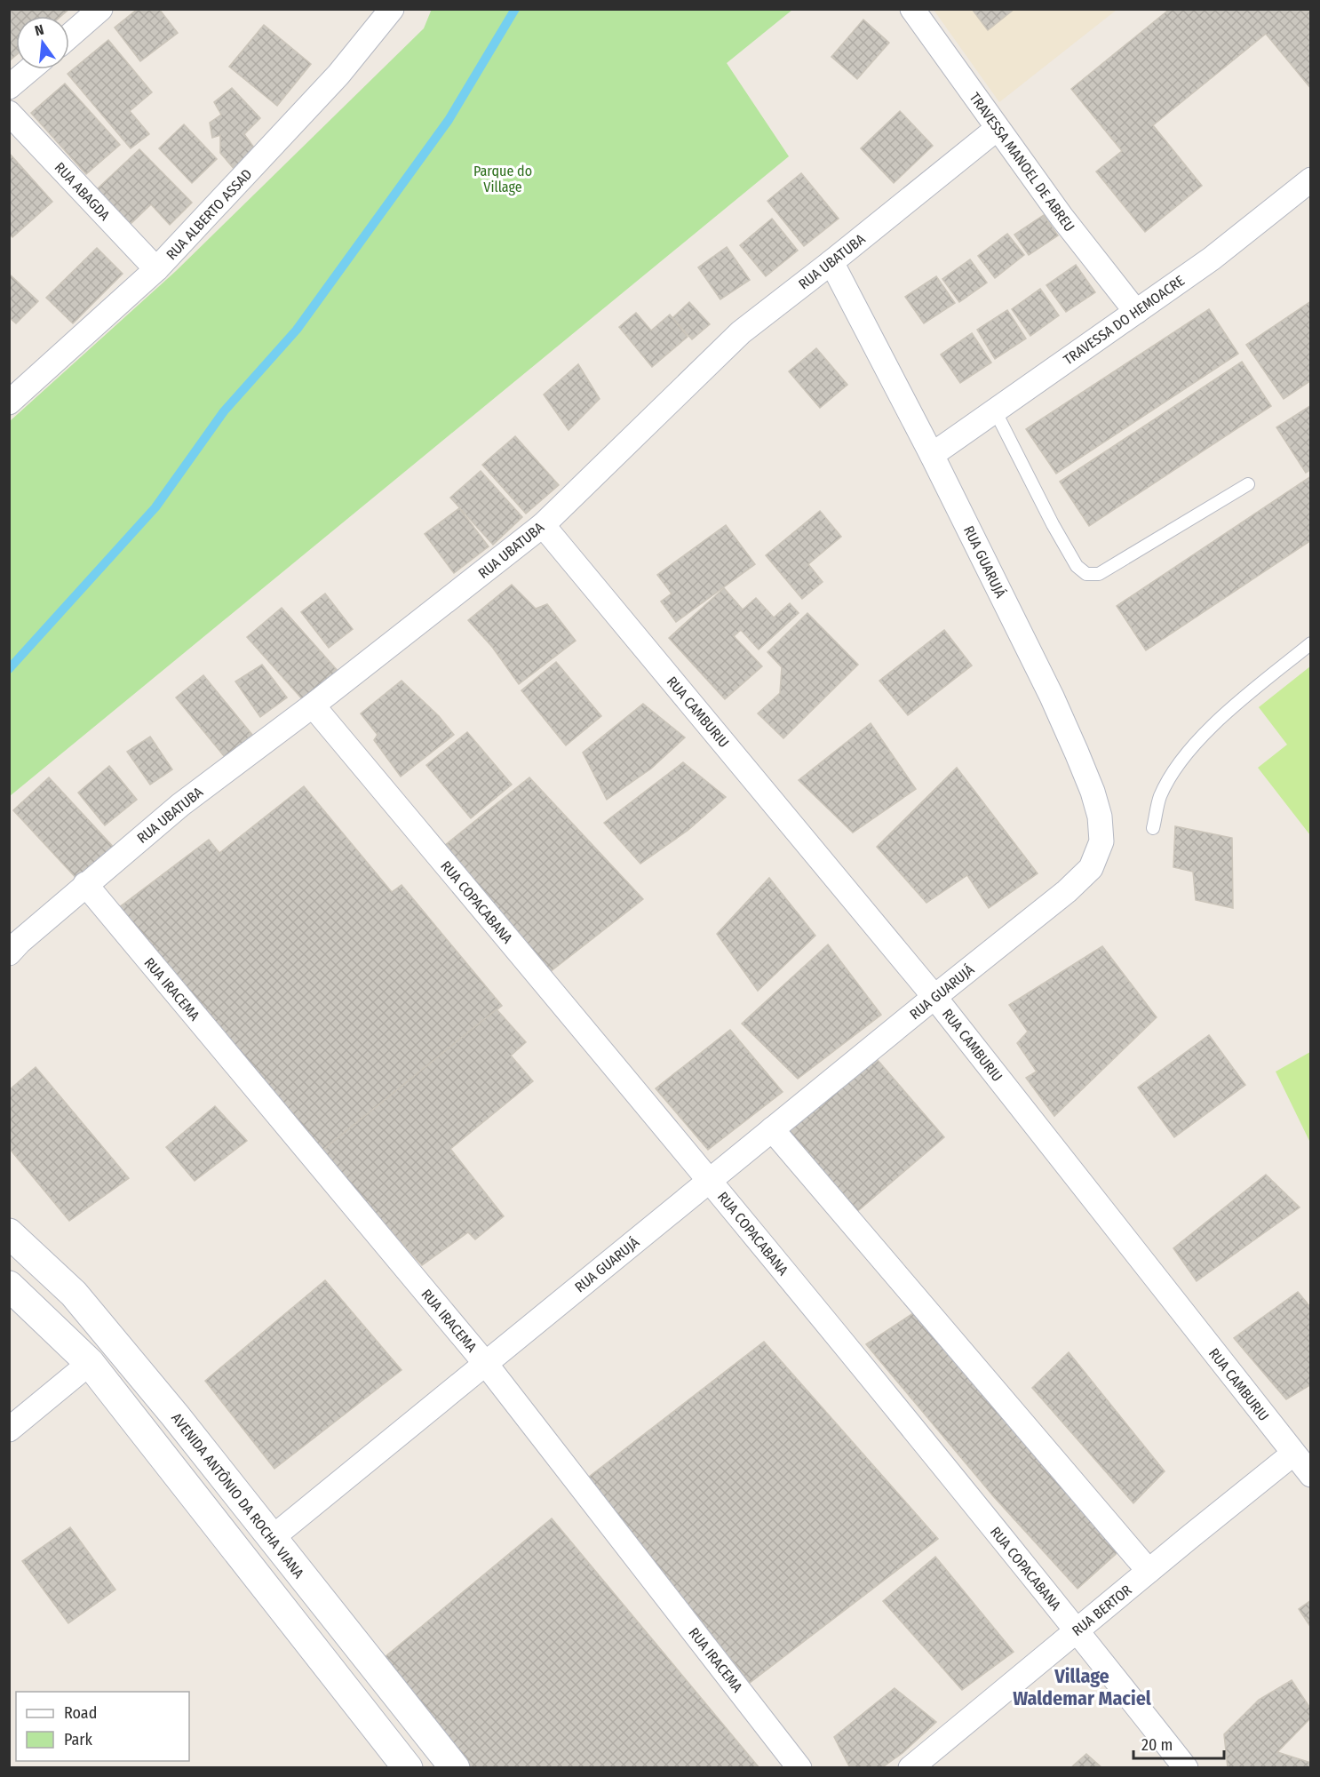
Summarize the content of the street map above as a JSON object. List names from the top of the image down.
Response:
{
  "streets": {
    "main road": ["AVENIDA ANTÔNIO DA ROCHA VIANA"],
    "street": [
      "TRAVESSA MANOEL DE ABREU",
      "RUA ABAGDA",
      "RUA ALBERTO ASSAD",
      "RUA UBATUBA",
      "TRAVESSA DO HEMOACRE",
      "RUA GUARUJÁ",
      "RUA CAMBURIU",
      "RUA COPACABANA",
      "RUA IRACEMA",
      "RUA BERTOR"
    ]
  },
  "crossings": [
    ["TRAVESSA MANOEL DE ABREU", "RUA UBATUBA"],
    ["TRAVESSA MANOEL DE ABREU", "TRAVESSA DO HEMOACRE"],
    ["RUA ABAGDA", "RUA ALBERTO ASSAD"],
    ["RUA UBATUBA", "RUA GUARUJÁ"],
    ["RUA UBATUBA", "RUA CAMBURIU"],
    ["RUA UBATUBA", "RUA COPACABANA"],
    ["RUA UBATUBA", "RUA IRACEMA"],
    ["TRAVESSA DO HEMOACRE", "RUA GUARUJÁ"],
    ["RUA GUARUJÁ", "RUA CAMBURIU"],
    ["RUA GUARUJÁ", "RUA COPACABANA"],
    ["RUA GUARUJÁ", "RUA IRACEMA"],
    ["RUA GUARUJÁ", "AVENIDA ANTÔNIO DA ROCHA VIANA"],
    ["RUA CAMBURIU", "RUA BERTOR"],
    ["RUA COPACABANA", "RUA BERTOR"]
  ],
  "districts": ["Village Waldemar Maciel"],
  "parks": ["Parque do Village"],
  "legend": ["Road", "Park"],
  "scale_bar": "20 m",
  "north": "top"
}
